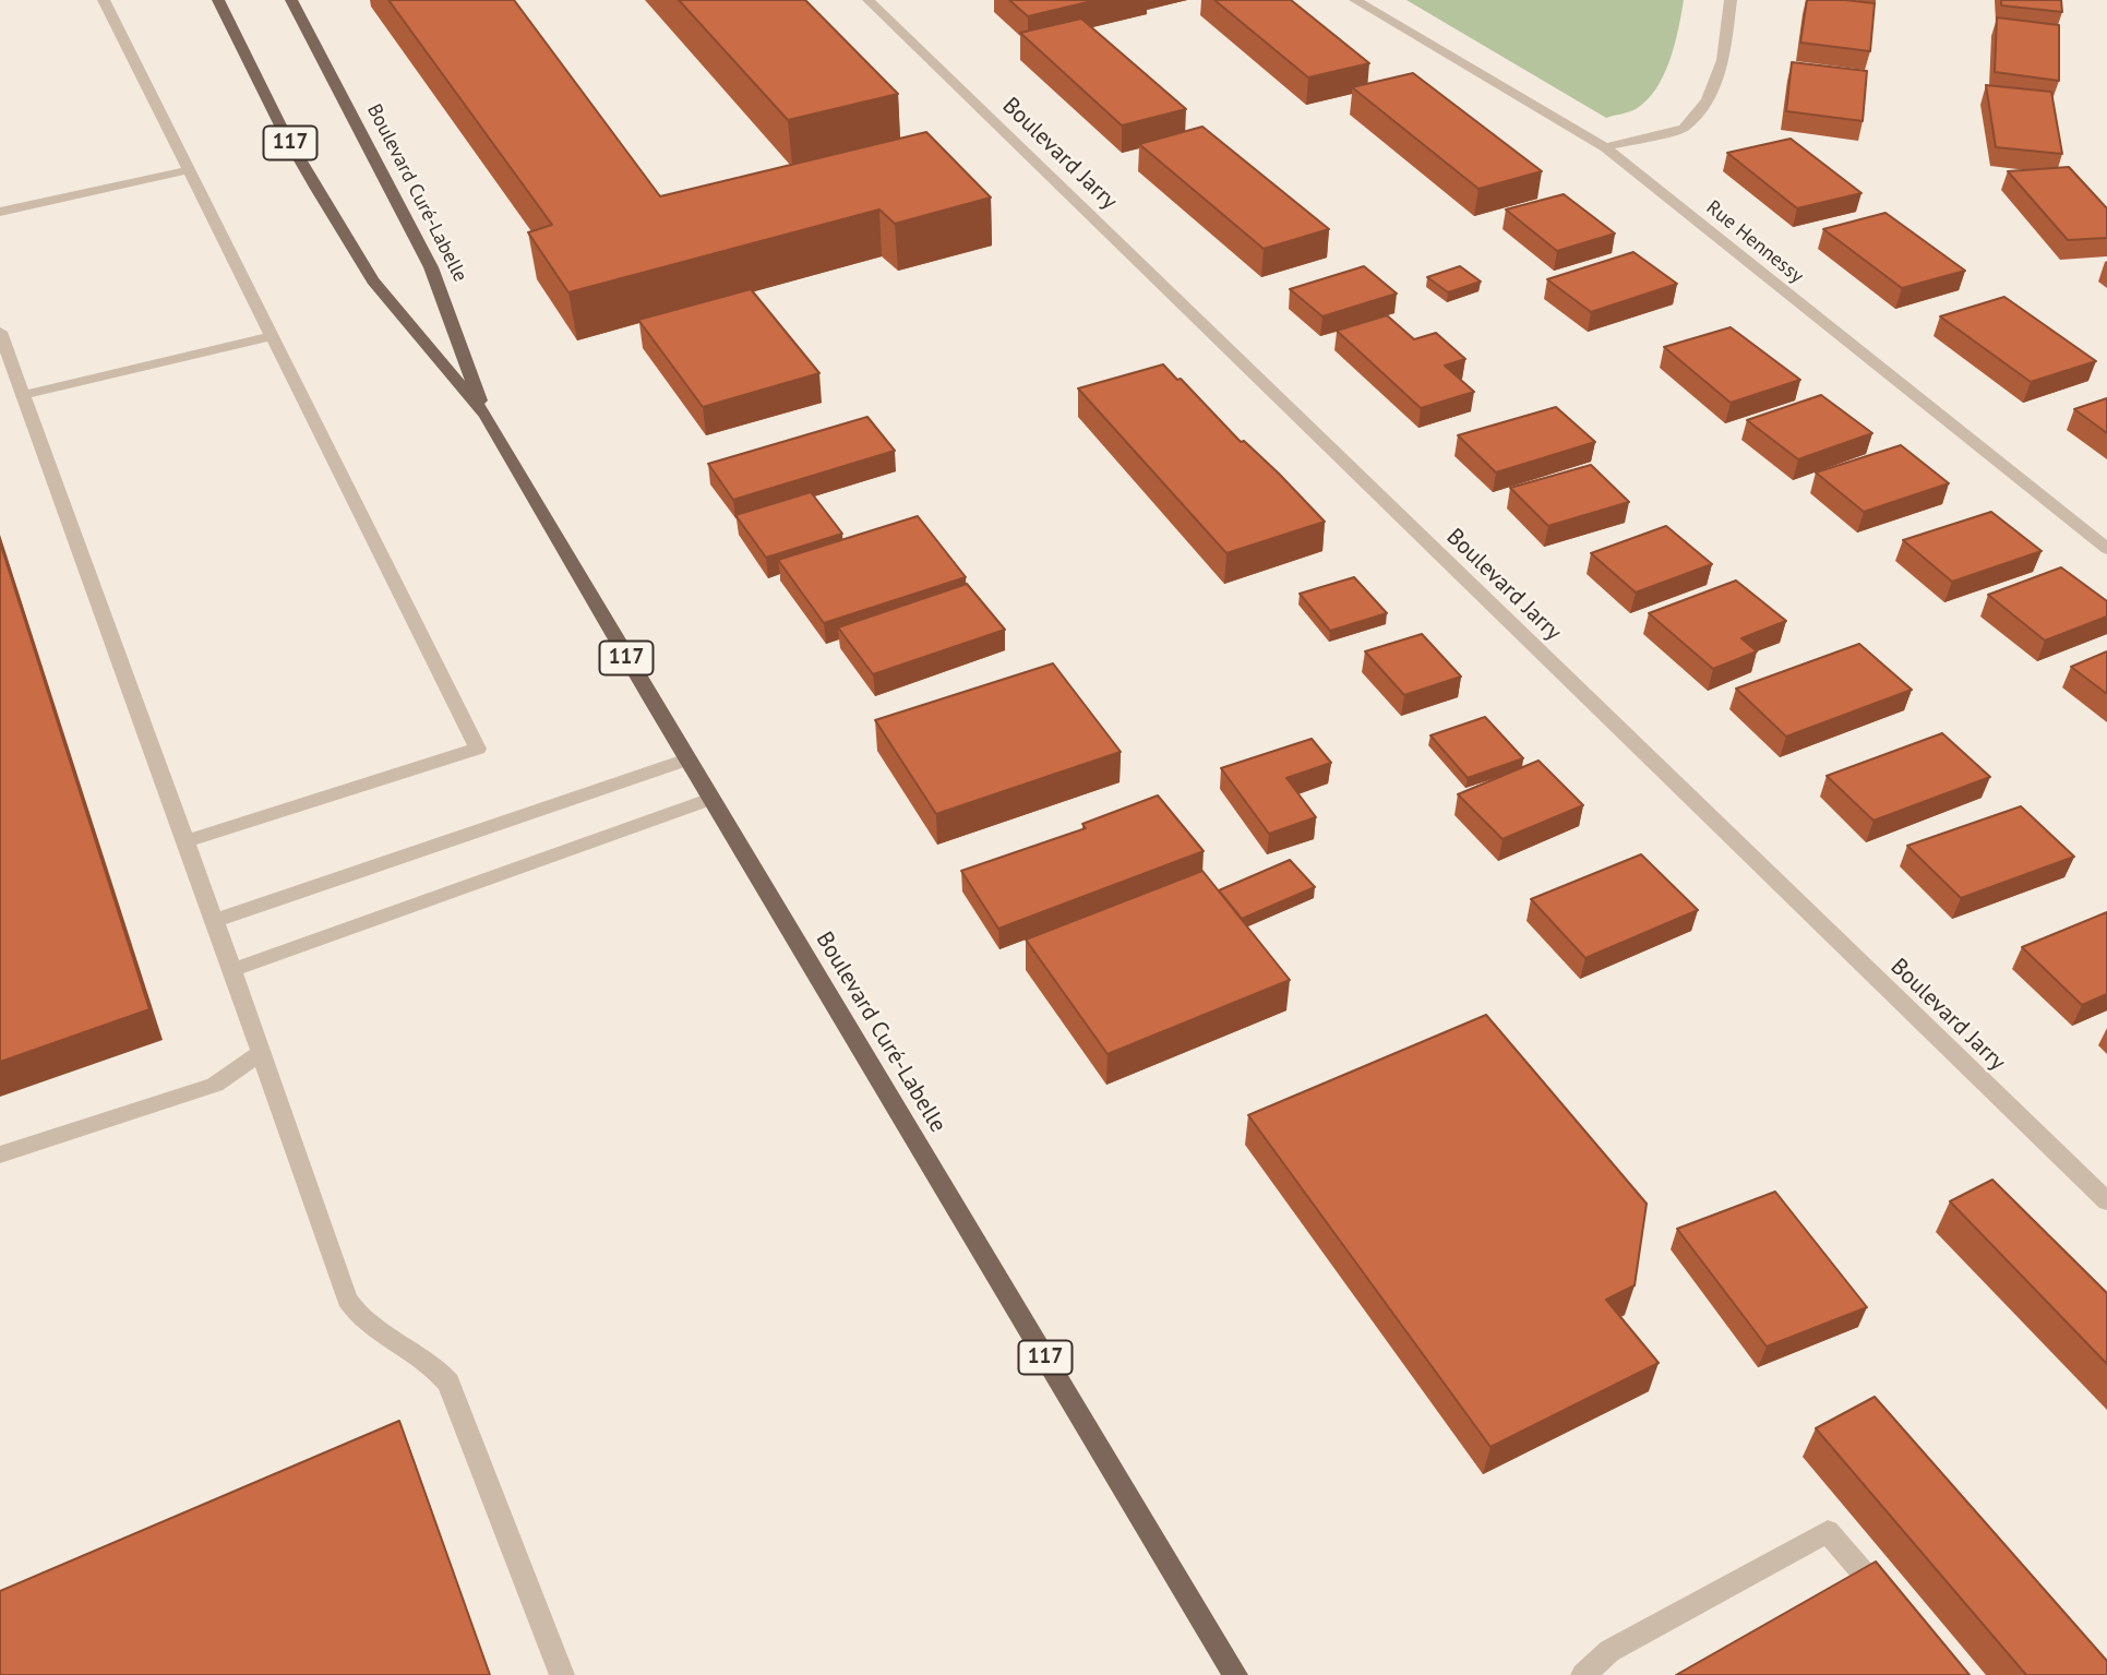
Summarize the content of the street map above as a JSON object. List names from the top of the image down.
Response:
{
  "streets": {
    "main road": ["117", "Boulevard Curé-Labelle"],
    "street": ["Boulevard Jarry", "Rue Hennessy"]
  }
}
